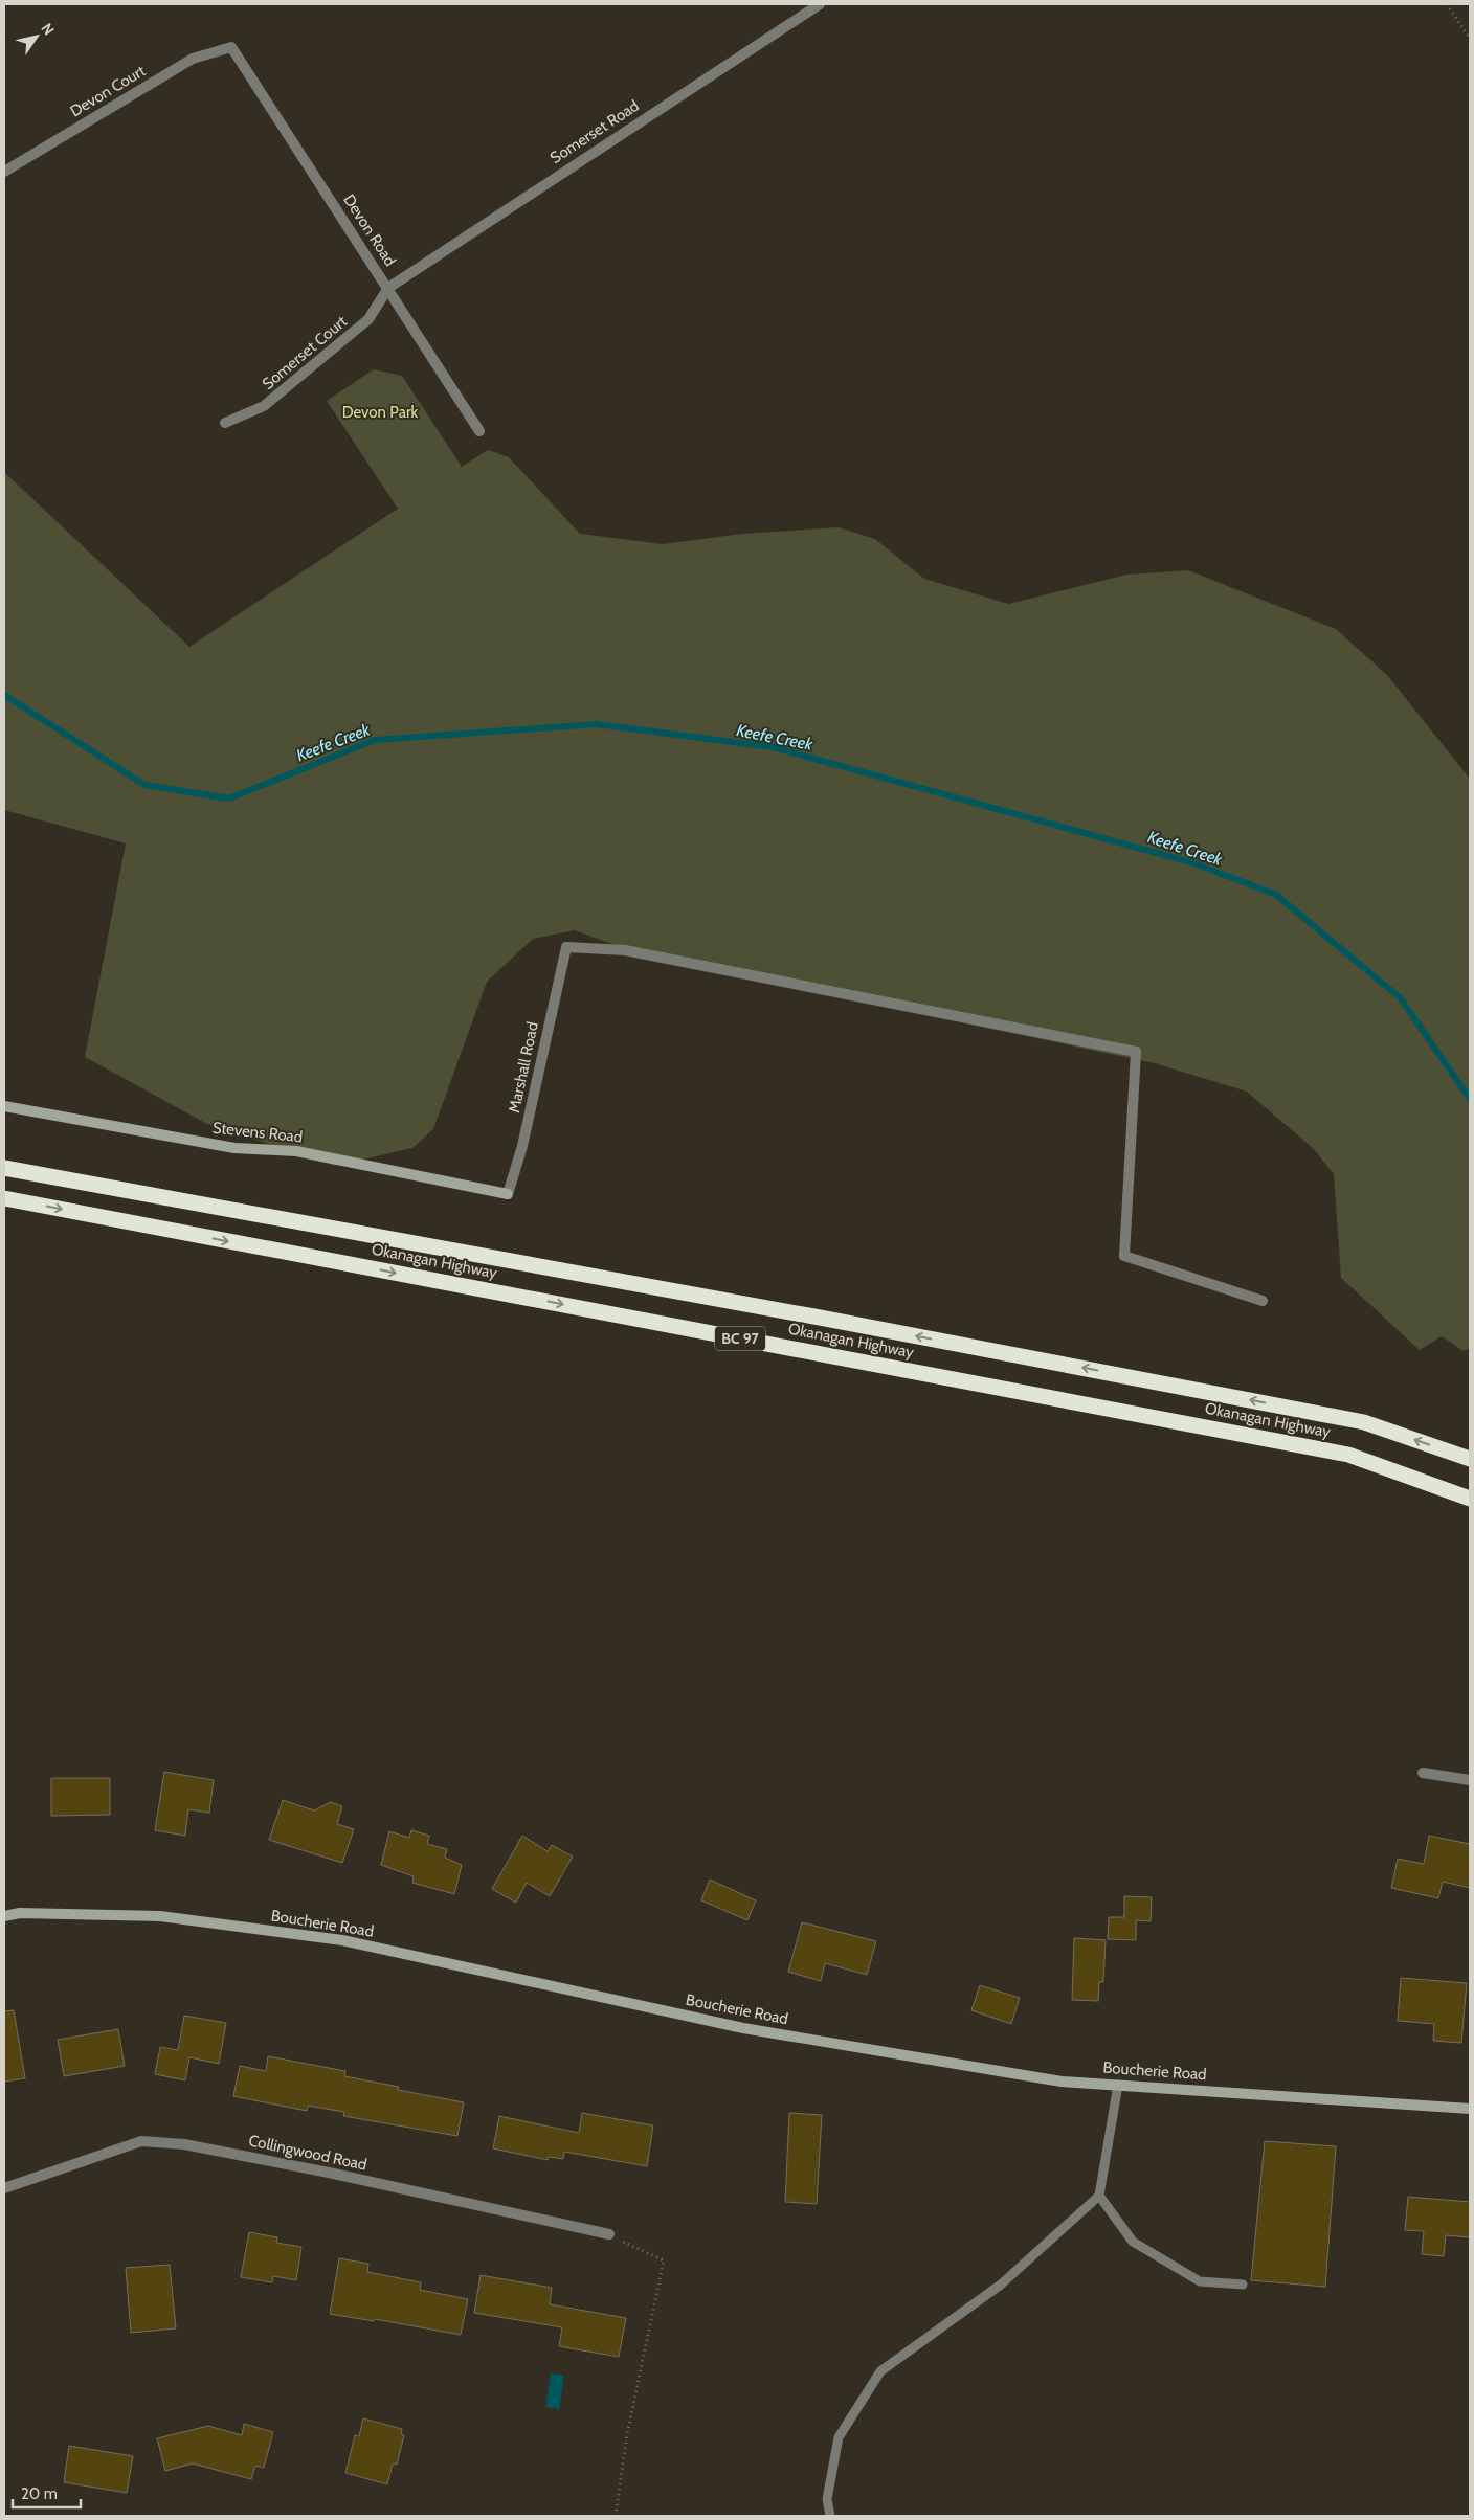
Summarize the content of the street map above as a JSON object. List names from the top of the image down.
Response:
{
  "streets": {
    "highway": ["Okanagan Highway", "BC 97"],
    "main road": ["Stevens Road", "Boucherie Road"],
    "street": [
      "Devon Court",
      "Somerset Road",
      "Devon Road",
      "Somerset Court",
      "Marshall Road",
      "Collingwood Road"
    ]
  },
  "crossings": [
    ["Devon Court", "Devon Road"],
    ["Somerset Road", "Devon Road"],
    ["Somerset Road", "Somerset Court"],
    ["Devon Road", "Somerset Court"],
    ["Marshall Road", "Stevens Road"]
  ],
  "water": ["Keefe Creek"],
  "parks": ["Devon Park"],
  "scale_bar": "20 m",
  "north": "top right"
}
